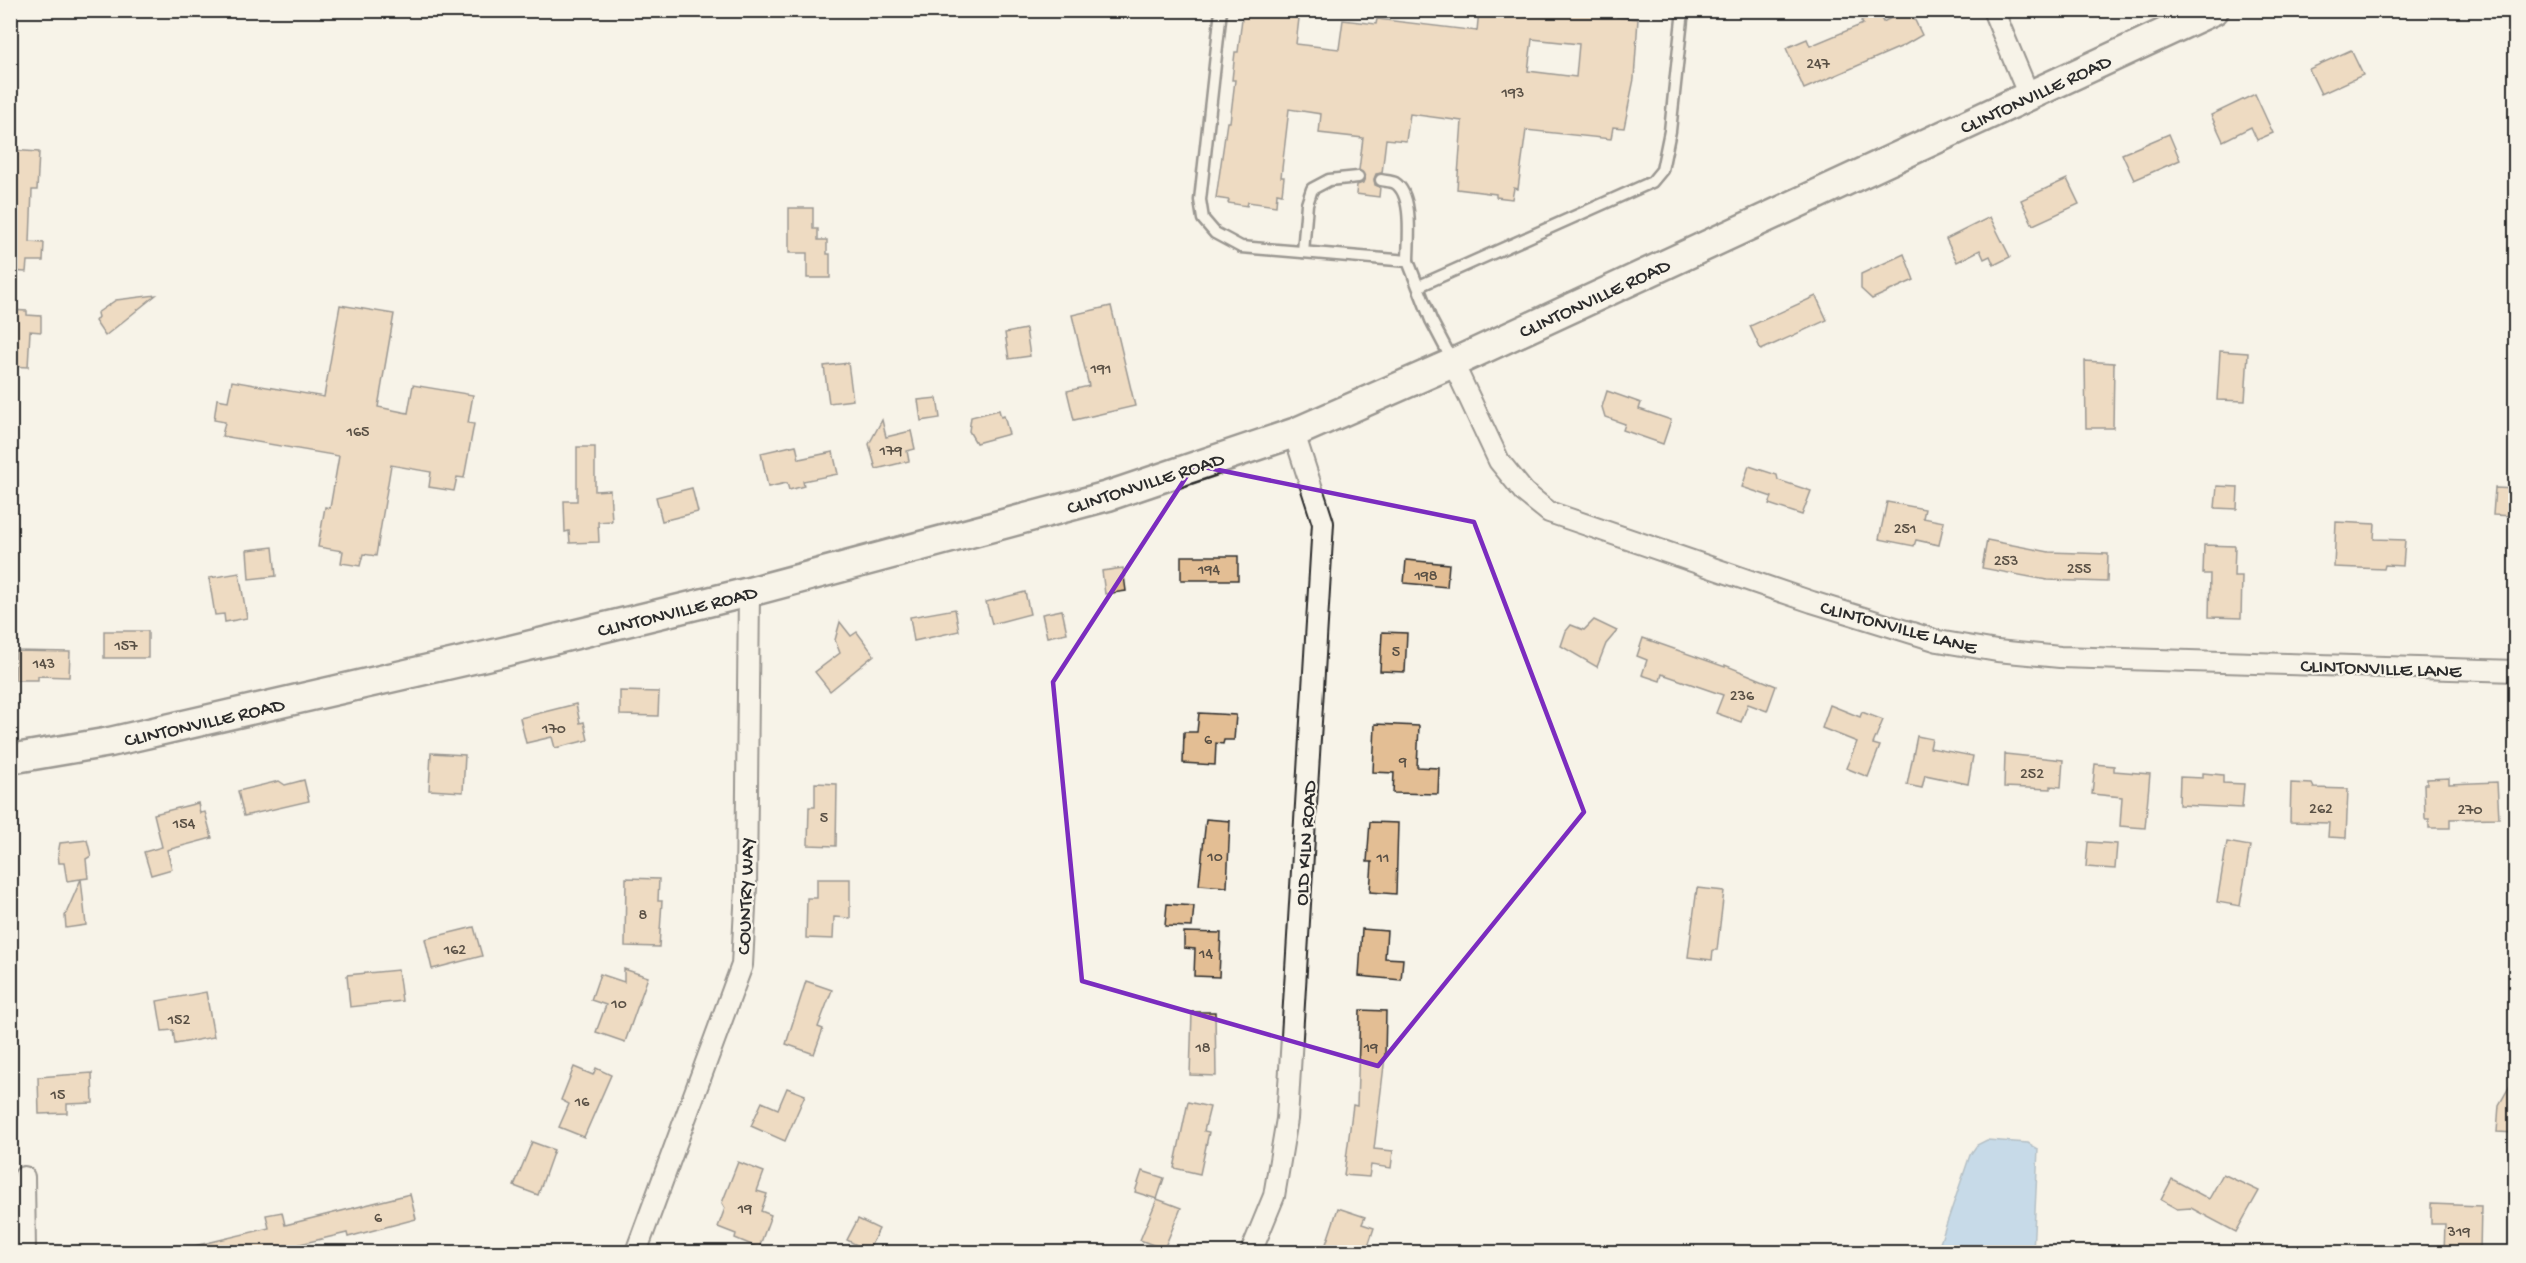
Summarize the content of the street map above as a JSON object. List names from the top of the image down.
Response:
{
  "streets": {
    "main road": ["CLINTONVILLE ROAD"],
    "street": ["CLINTONVILLE LANE", "OLD KILN ROAD", "COUNTRY WAY"]
  },
  "crossings": [
    ["CLINTONVILLE ROAD", "CLINTONVILLE LANE"],
    ["CLINTONVILLE ROAD", "OLD KILN ROAD"],
    ["CLINTONVILLE ROAD", "COUNTRY WAY"]
  ],
  "house_numbers": [
    "247",
    "193",
    "191",
    "165",
    "179",
    "251",
    "253",
    "255",
    "194",
    "198",
    "157",
    "5",
    "143",
    "236",
    "170",
    "6",
    "9",
    "252",
    "262",
    "270",
    "5",
    "154",
    "10",
    "11",
    "8",
    "162",
    "14",
    "10",
    "152",
    "18",
    "19",
    "15",
    "16",
    "19",
    "6",
    "319"
  ]
}
